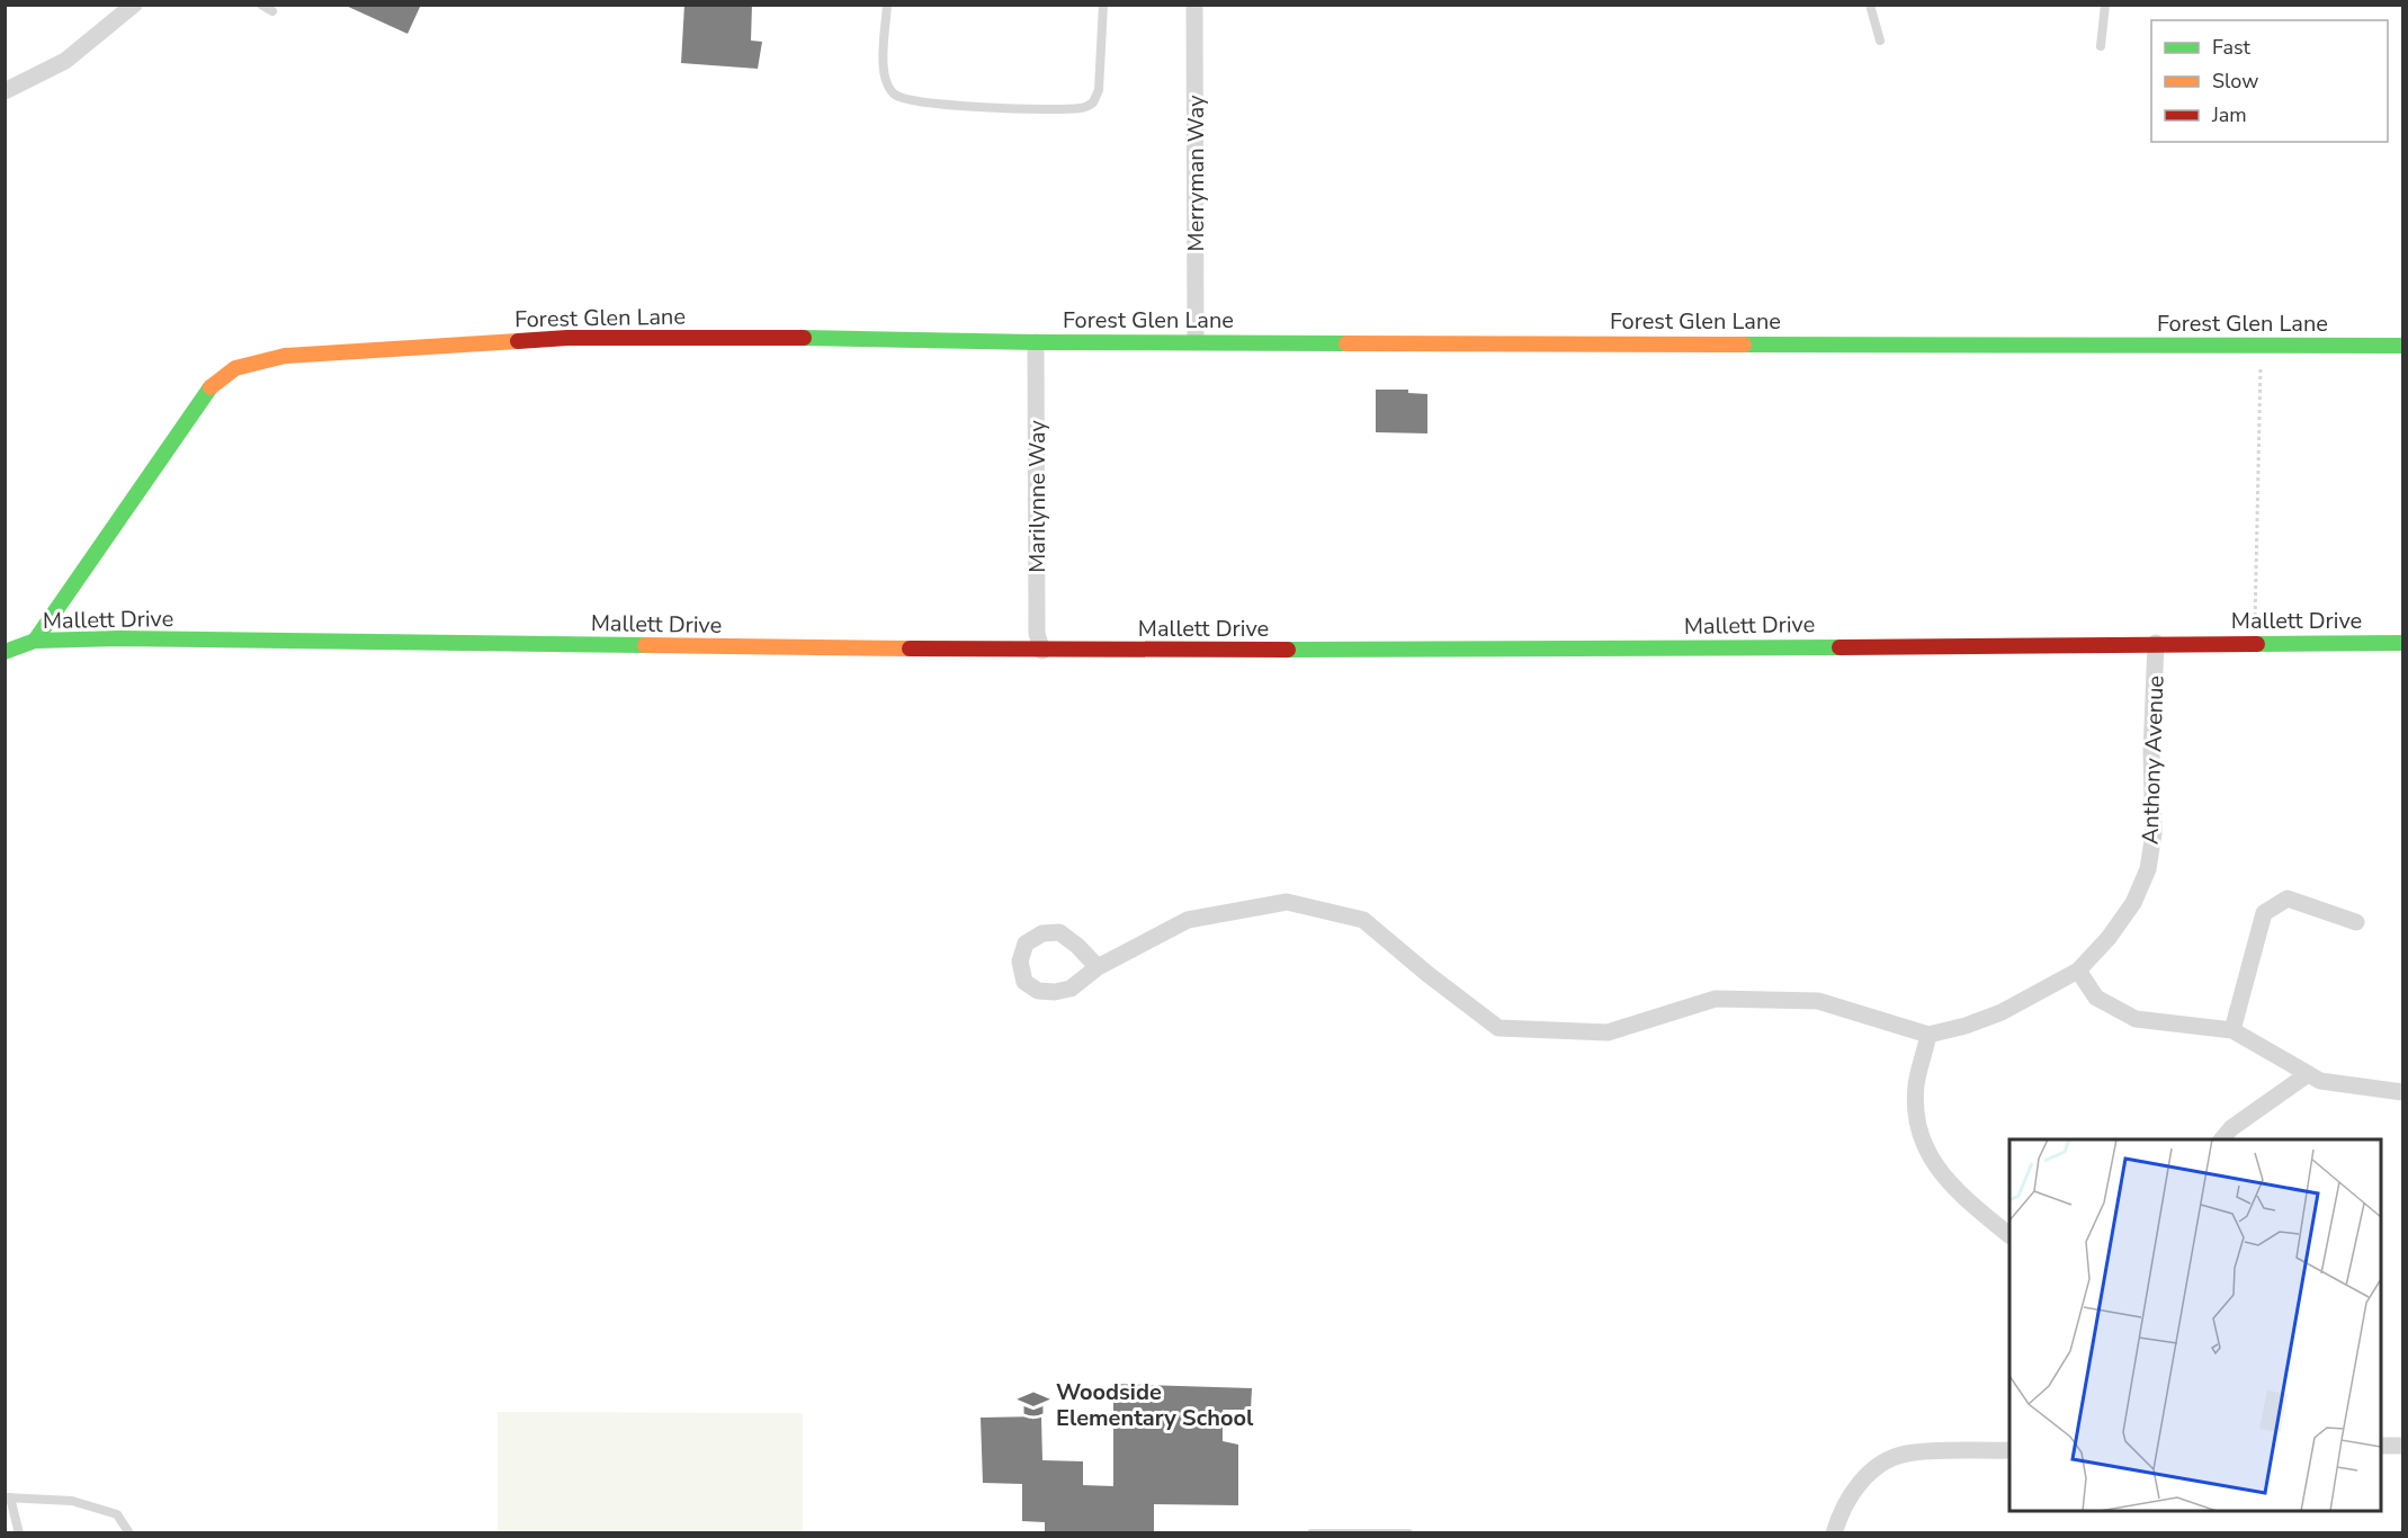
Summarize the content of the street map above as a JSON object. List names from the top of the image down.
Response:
{
  "streets": {
    "street": [
      "Merryman Way",
      "Forest Glen Lane",
      "Marilynne Way",
      "Mallett Drive",
      "Anthony Avenue"
    ]
  },
  "crossings": [
    ["Merryman Way", "Forest Glen Lane"],
    ["Forest Glen Lane", "Marilynne Way"],
    ["Forest Glen Lane", "Mallett Drive"],
    ["Marilynne Way", "Mallett Drive"],
    ["Mallett Drive", "Anthony Avenue"]
  ],
  "places": {
    "school or university": ["Woodside Elementary School"]
  },
  "legend": ["Fast", "Slow", "Jam"]
}
